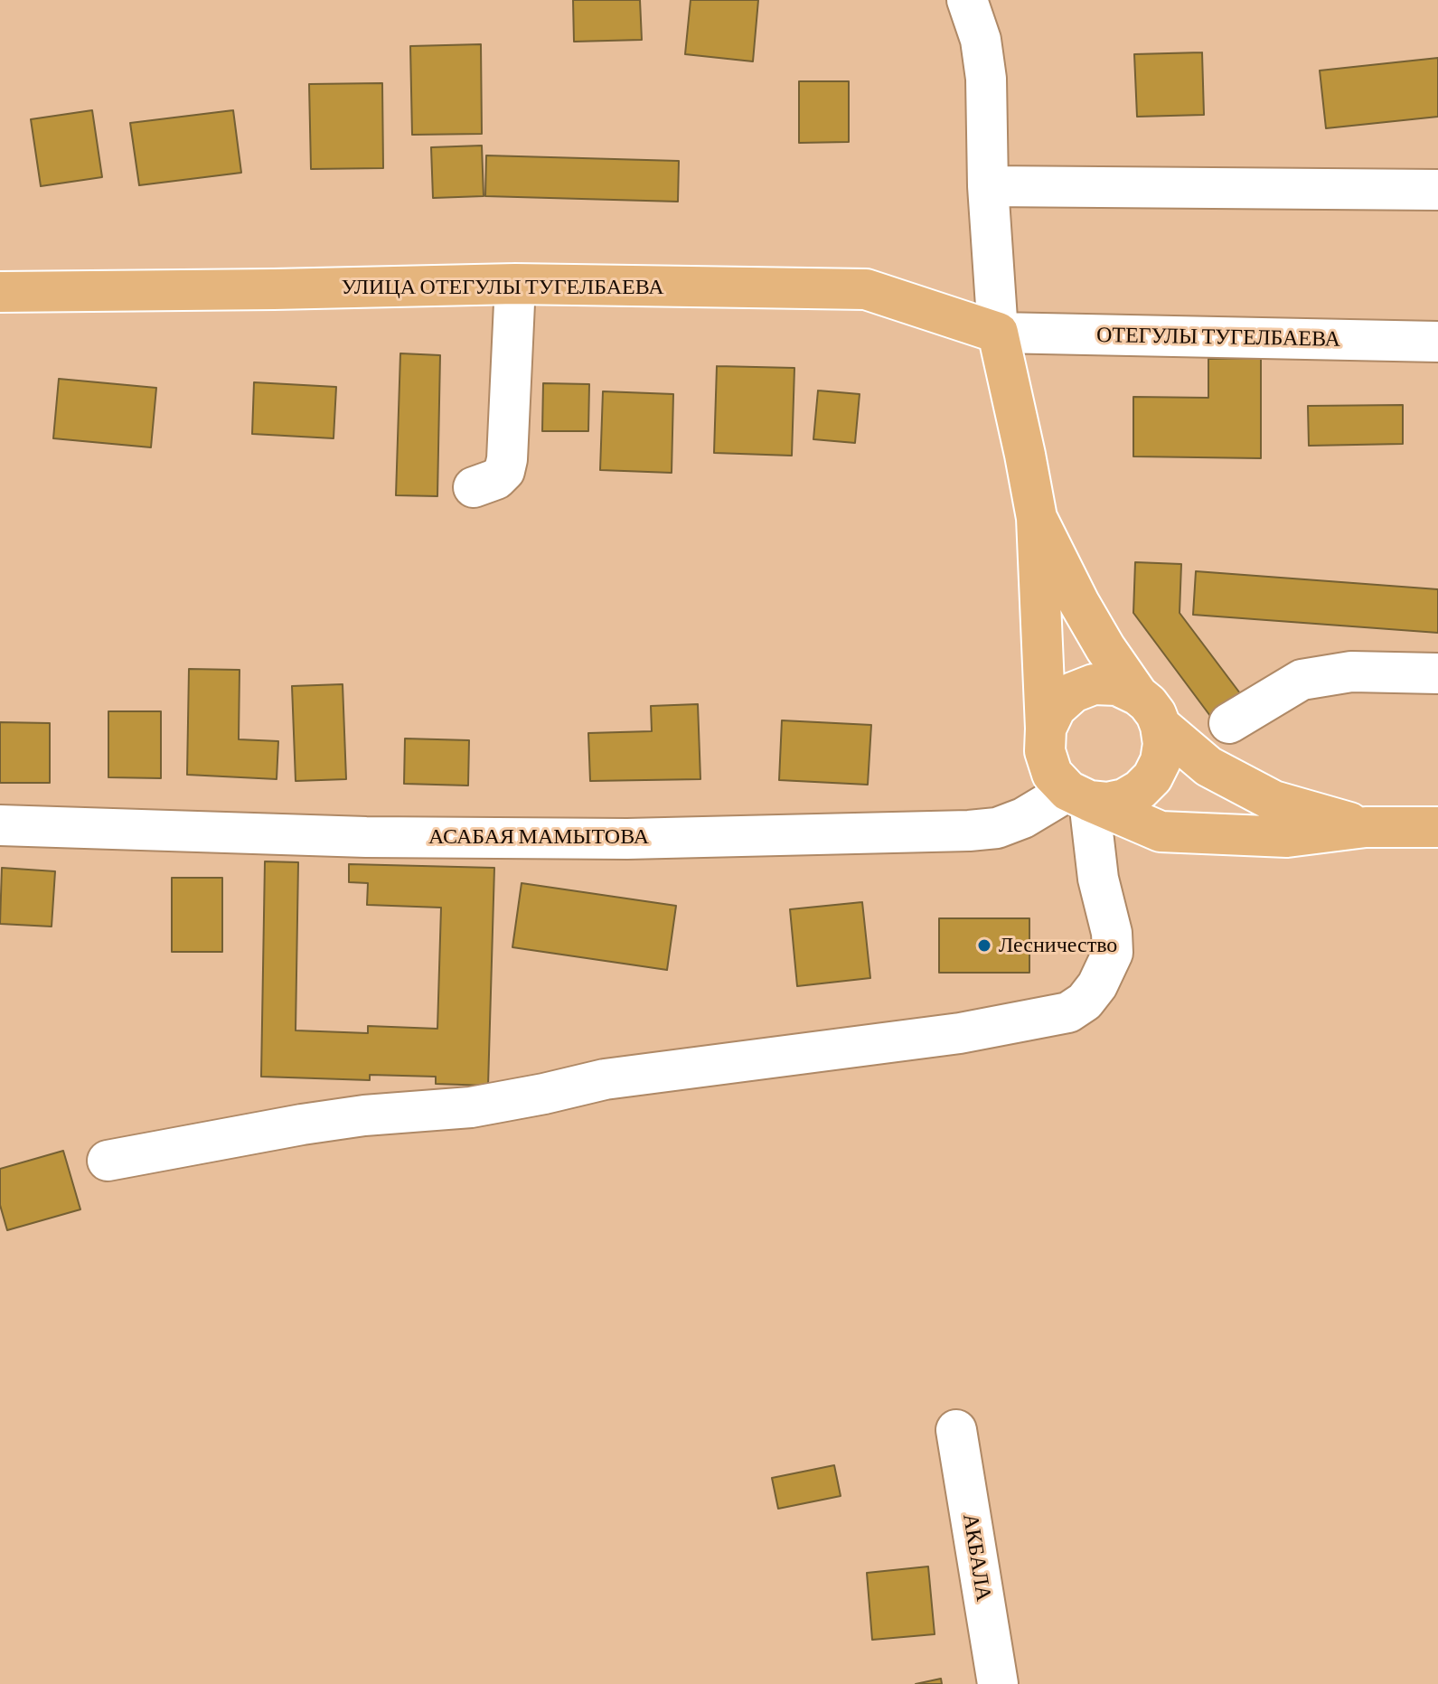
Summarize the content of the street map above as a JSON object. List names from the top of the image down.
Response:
{
  "streets": {
    "main road": ["УЛИЦА ОТЕГУЛЫ ТУГЕЛБАЕВА"],
    "street": ["ОТЕГУЛЫ ТУГЕЛБАЕВА", "АСАБАЯ МАМЫТОВА", "АКБАЛА"]
  },
  "crossings": [
    ["УЛИЦА ОТЕГУЛЫ ТУГЕЛБАЕВА", "ОТЕГУЛЫ ТУГЕЛБАЕВА"]
  ],
  "places": ["Лесничество"]
}
